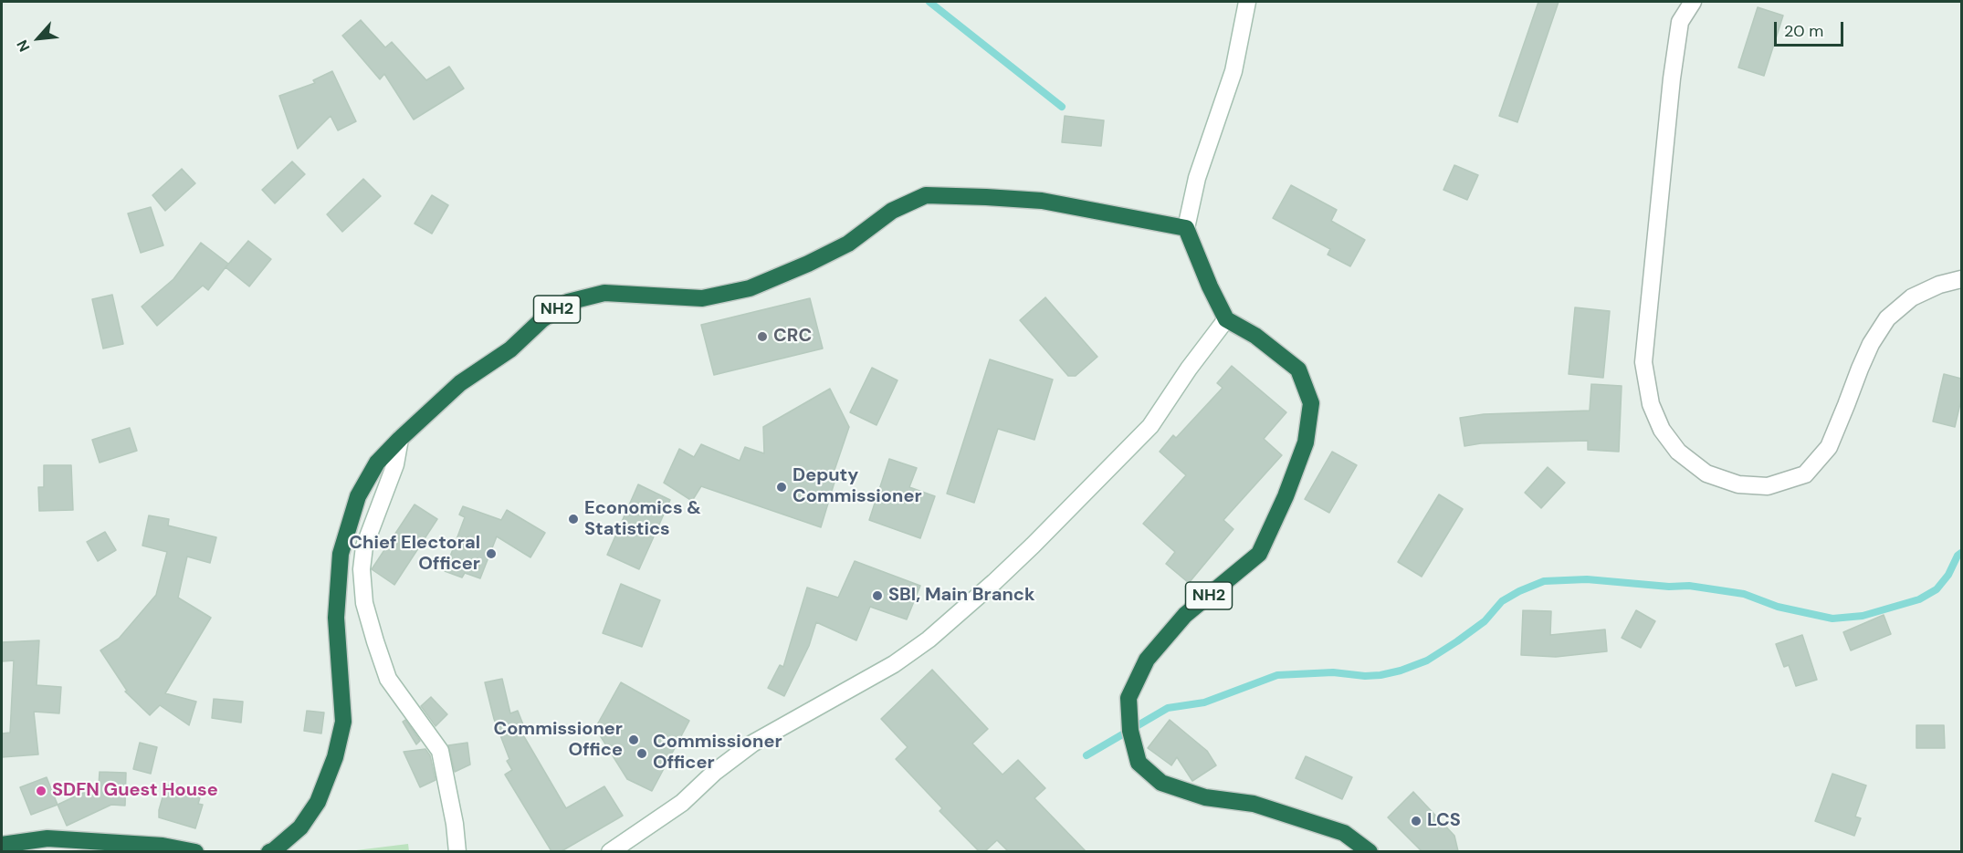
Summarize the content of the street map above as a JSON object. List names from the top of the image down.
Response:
{
  "streets": {
    "highway": ["NH2"]
  },
  "places": [
    "CRC",
    "Deputy Commissioner",
    "Economics & Statistics",
    "Chief Electoral Officer",
    "SBI, Main Branck",
    "Commissioner Office",
    "Commissioner Officer",
    "SDFN Guest House",
    "LCS"
  ],
  "scale_bar": "20 m",
  "north": "bottom left"
}
